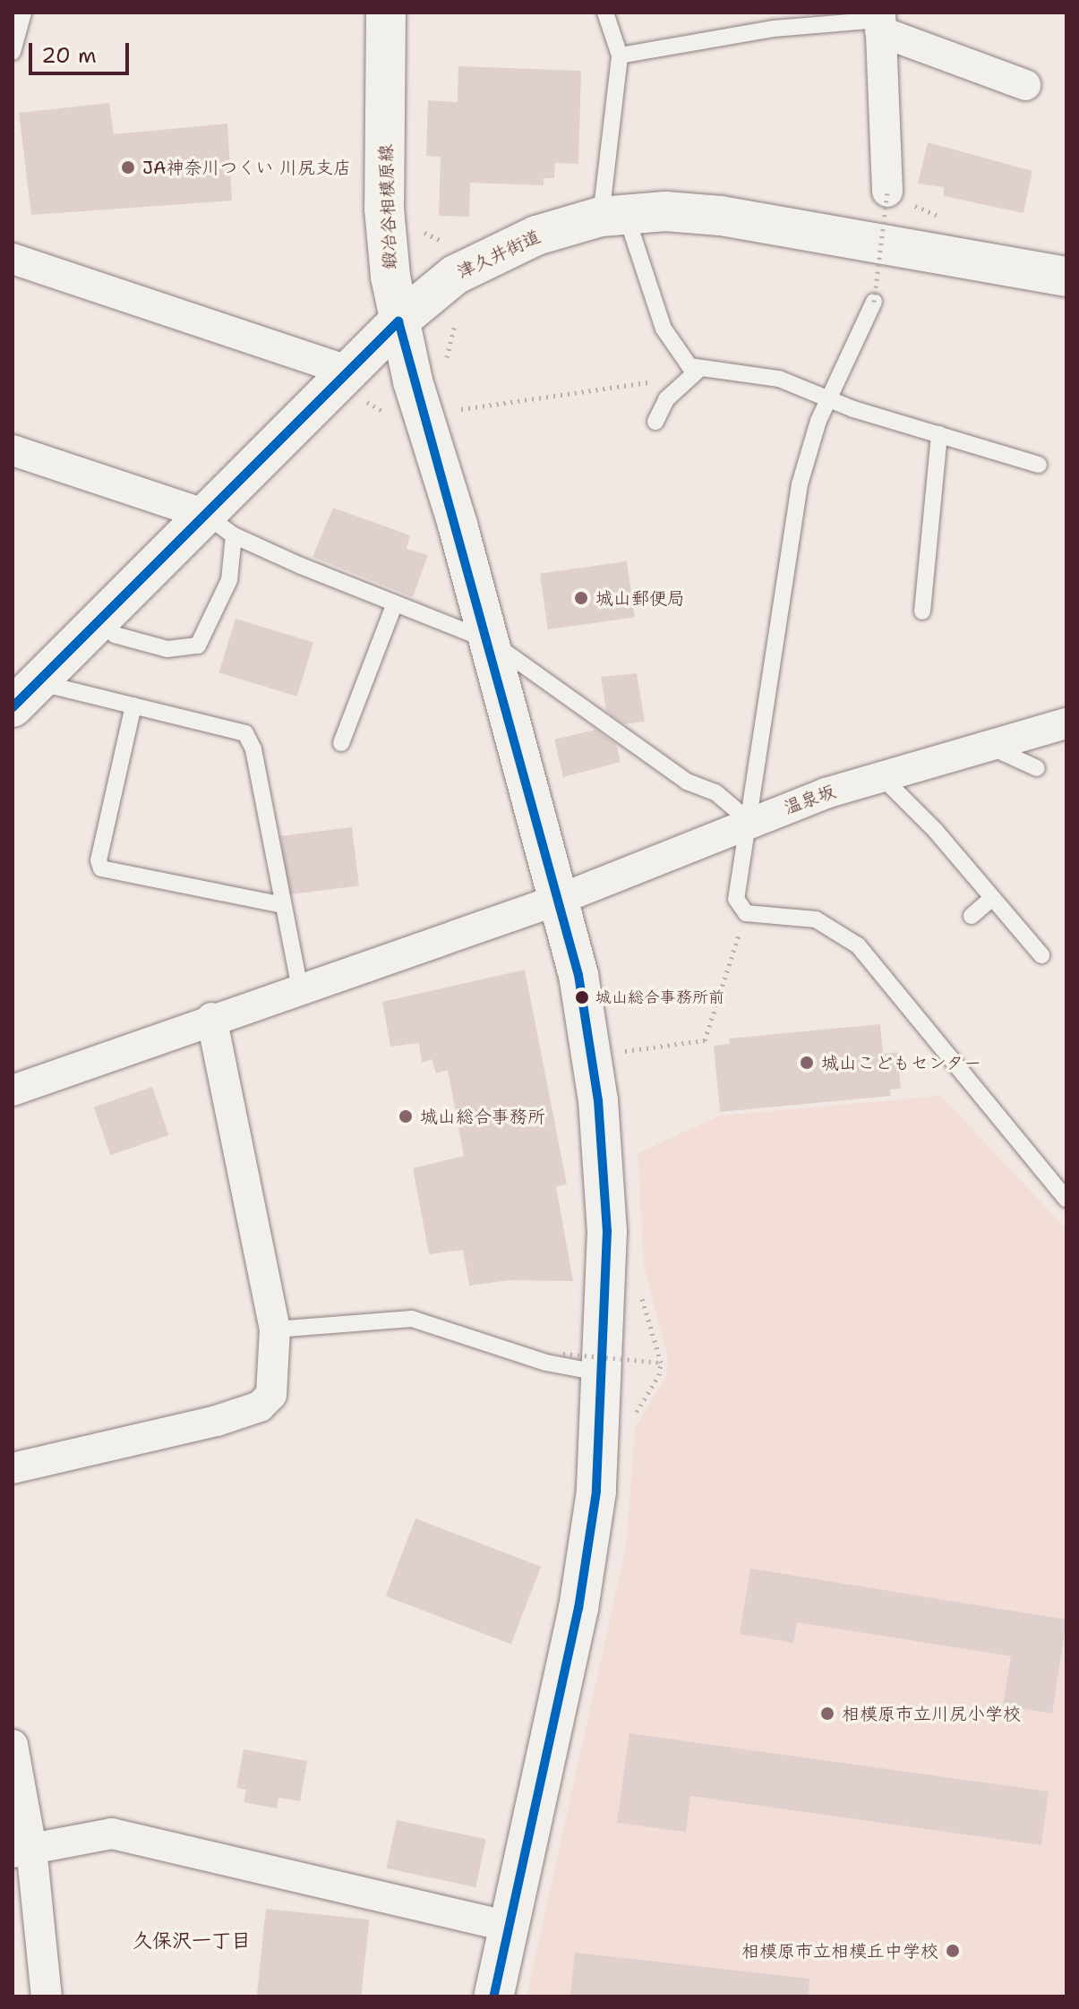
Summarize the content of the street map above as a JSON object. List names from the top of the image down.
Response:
{
  "streets": {
    "main road": ["鍛冶谷相模原線", "津久井街道"],
    "street": ["温泉坂"]
  },
  "crossings": [
    ["鍛冶谷相模原線", "津久井街道"],
    ["鍛冶谷相模原線", "温泉坂"]
  ],
  "districts": ["久保沢一丁目"],
  "places": [
    "JA神奈川つくい 川尻支店",
    "城山郵便局",
    "城山総合事務所前",
    "城山こどもセンター",
    "城山総合事務所",
    "相模原市立川尻小学校",
    "相模原市立相模丘中学校"
  ],
  "scale_bar": "20 m"
}
